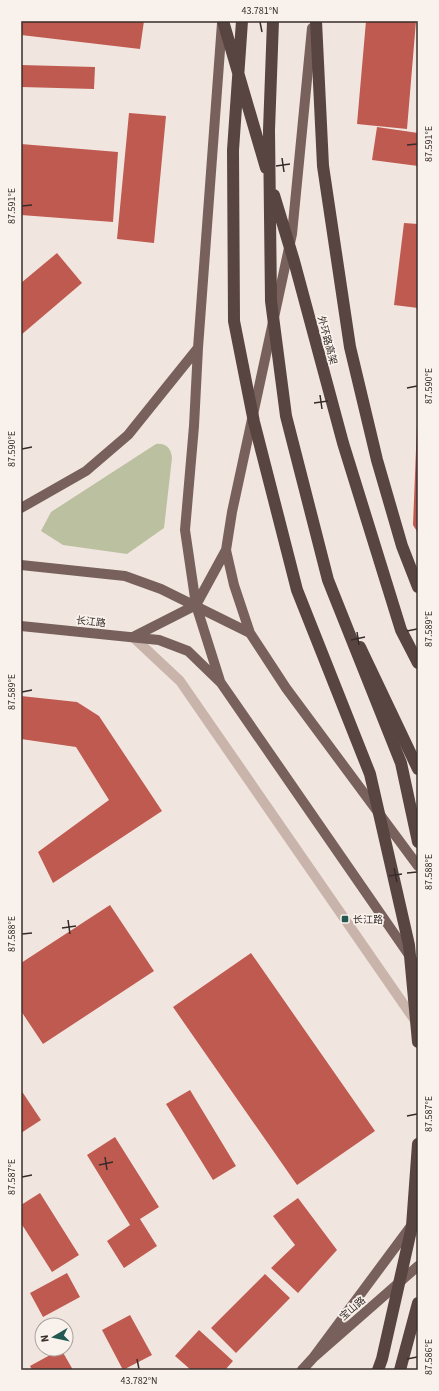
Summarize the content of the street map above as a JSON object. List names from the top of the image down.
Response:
{
  "streets": {
    "highway": ["外环路高架"],
    "main road": ["长江路", "宝山路"]
  },
  "places": {
    "transit": ["长江路"]
  },
  "north": "left",
  "coordinates": [
    "43.781°N",
    "87.591°E",
    "87.590°E",
    "87.589°E",
    "87.588°E",
    "87.587°E",
    "87.586°E",
    "43.782°N"
  ]
}
